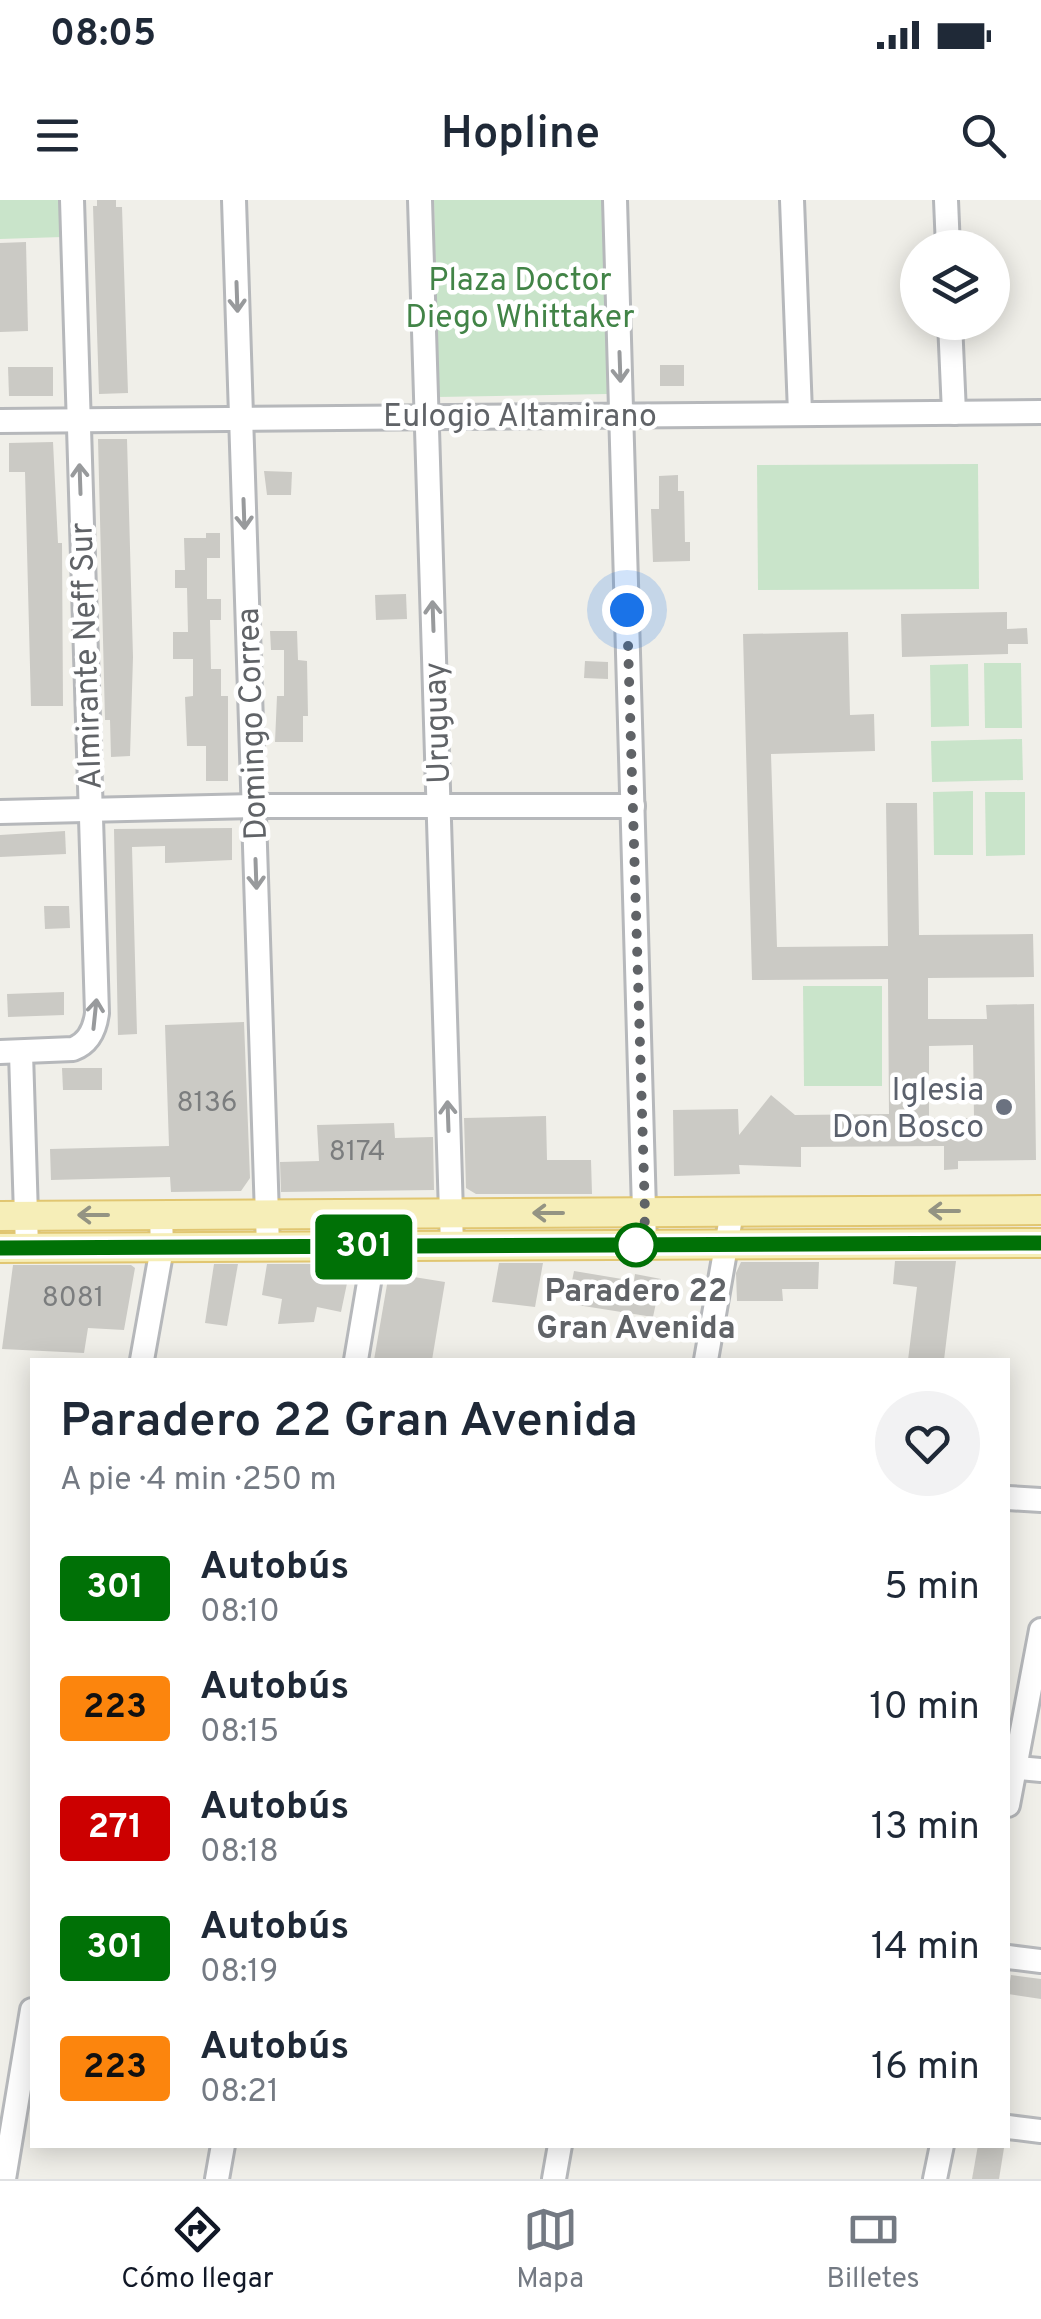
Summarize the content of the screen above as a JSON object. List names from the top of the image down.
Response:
{
  "streets": {
    "street": [
      "Eulogio Altamirano",
      "Almirante Neff Sur",
      "Uruguay",
      "Domingo Correa"
    ]
  },
  "crossings": [
    ["Eulogio Altamirano", "Almirante Neff Sur"],
    ["Eulogio Altamirano", "Uruguay"],
    ["Eulogio Altamirano", "Domingo Correa"]
  ],
  "one_way": ["Almirante Neff Sur", "Domingo Correa"],
  "parks": ["Plaza Doctor Diego Whittaker"],
  "places": ["Iglesia Don Bosco", "Paradero 22 Gran Avenida"],
  "lines": ["bus line 301"],
  "house_numbers": ["8136", "8174", "8081"],
  "page": {
    "status": "08:05",
    "header": "Hopline",
    "on_map": "301",
    "heading": ["Paradero 22 Gran Avenida", "A pie · 4 min · 250 m"],
    "list": [
      {
        "mark": "301",
        "name": "Autobús",
        "note": "08:10",
        "value": "5 min"
      },
      {
        "mark": "223",
        "name": "Autobús",
        "note": "08:15",
        "value": "10 min"
      },
      {
        "mark": "271",
        "name": "Autobús",
        "note": "08:18",
        "value": "13 min"
      },
      {
        "mark": "301",
        "name": "Autobús",
        "note": "08:19",
        "value": "14 min"
      },
      {
        "mark": "223",
        "name": "Autobús",
        "note": "08:21",
        "value": "16 min"
      }
    ],
    "tabs": ["Cómo llegar", "Mapa", "Billetes"]
  }
}
